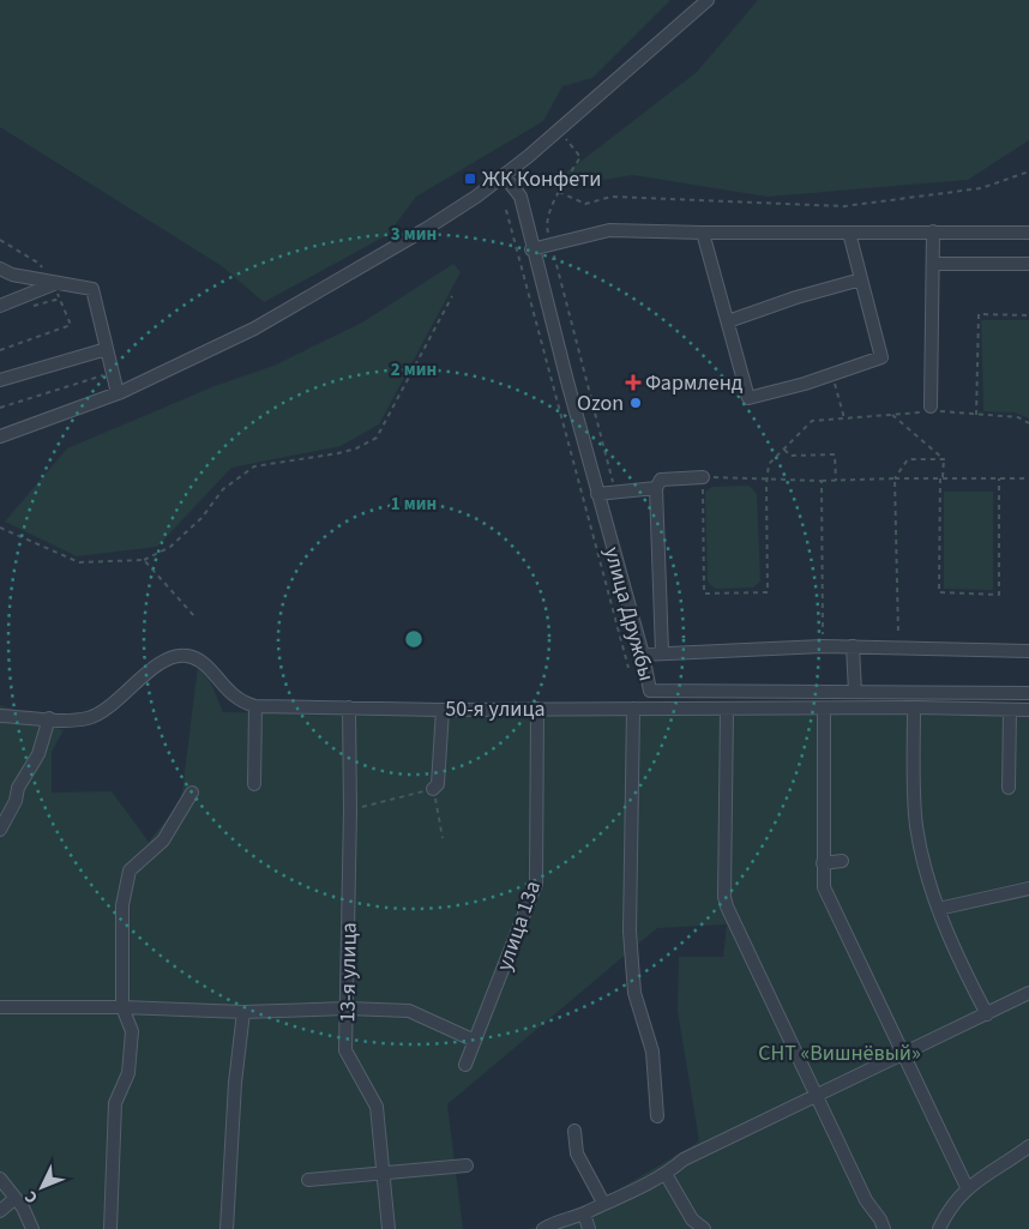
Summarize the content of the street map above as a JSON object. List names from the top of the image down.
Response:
{
  "streets": {
    "street": [
      "улица Дружбы",
      "50-я улица",
      "улица 13а",
      "13-я улица"
    ]
  },
  "crossings": [
    ["50-я улица", "улица 13а"],
    ["50-я улица", "13-я улица"]
  ],
  "parks": ["СНТ «Вишнёвый»"],
  "places": {
    "transit": ["ЖК Конфети"],
    "health": ["Фармленд"],
    "other": ["Ozon"]
  },
  "north": "bottom left",
  "rings": ["3 мин", "2 мин", "1 мин"]
}
